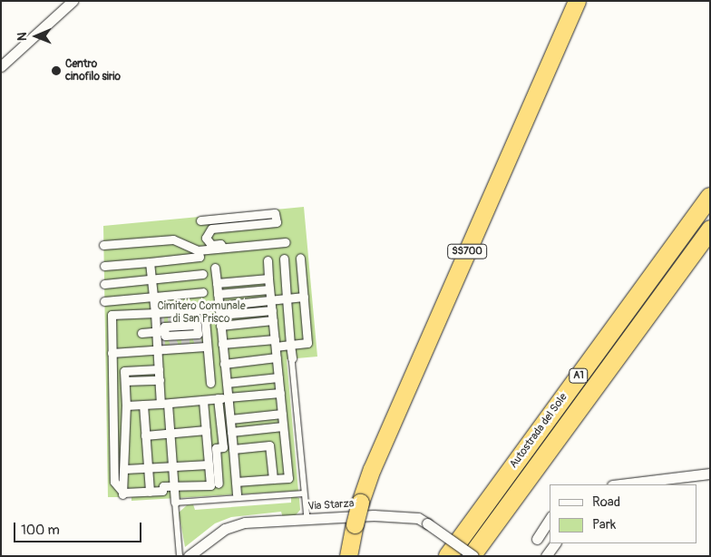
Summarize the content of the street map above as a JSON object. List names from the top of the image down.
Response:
{
  "streets": {
    "highway": ["SS700", "A1", "Autostrada del Sole"],
    "street": ["Via Starza"]
  },
  "crossings": [
    ["Autostrada del Sole", "Via Starza"]
  ],
  "parks": ["Cimitero Comunale di San Prisco"],
  "places": ["Centro cinofilo sirio"],
  "legend": ["Road", "Park"],
  "scale_bar": "100 m",
  "north": "left"
}
